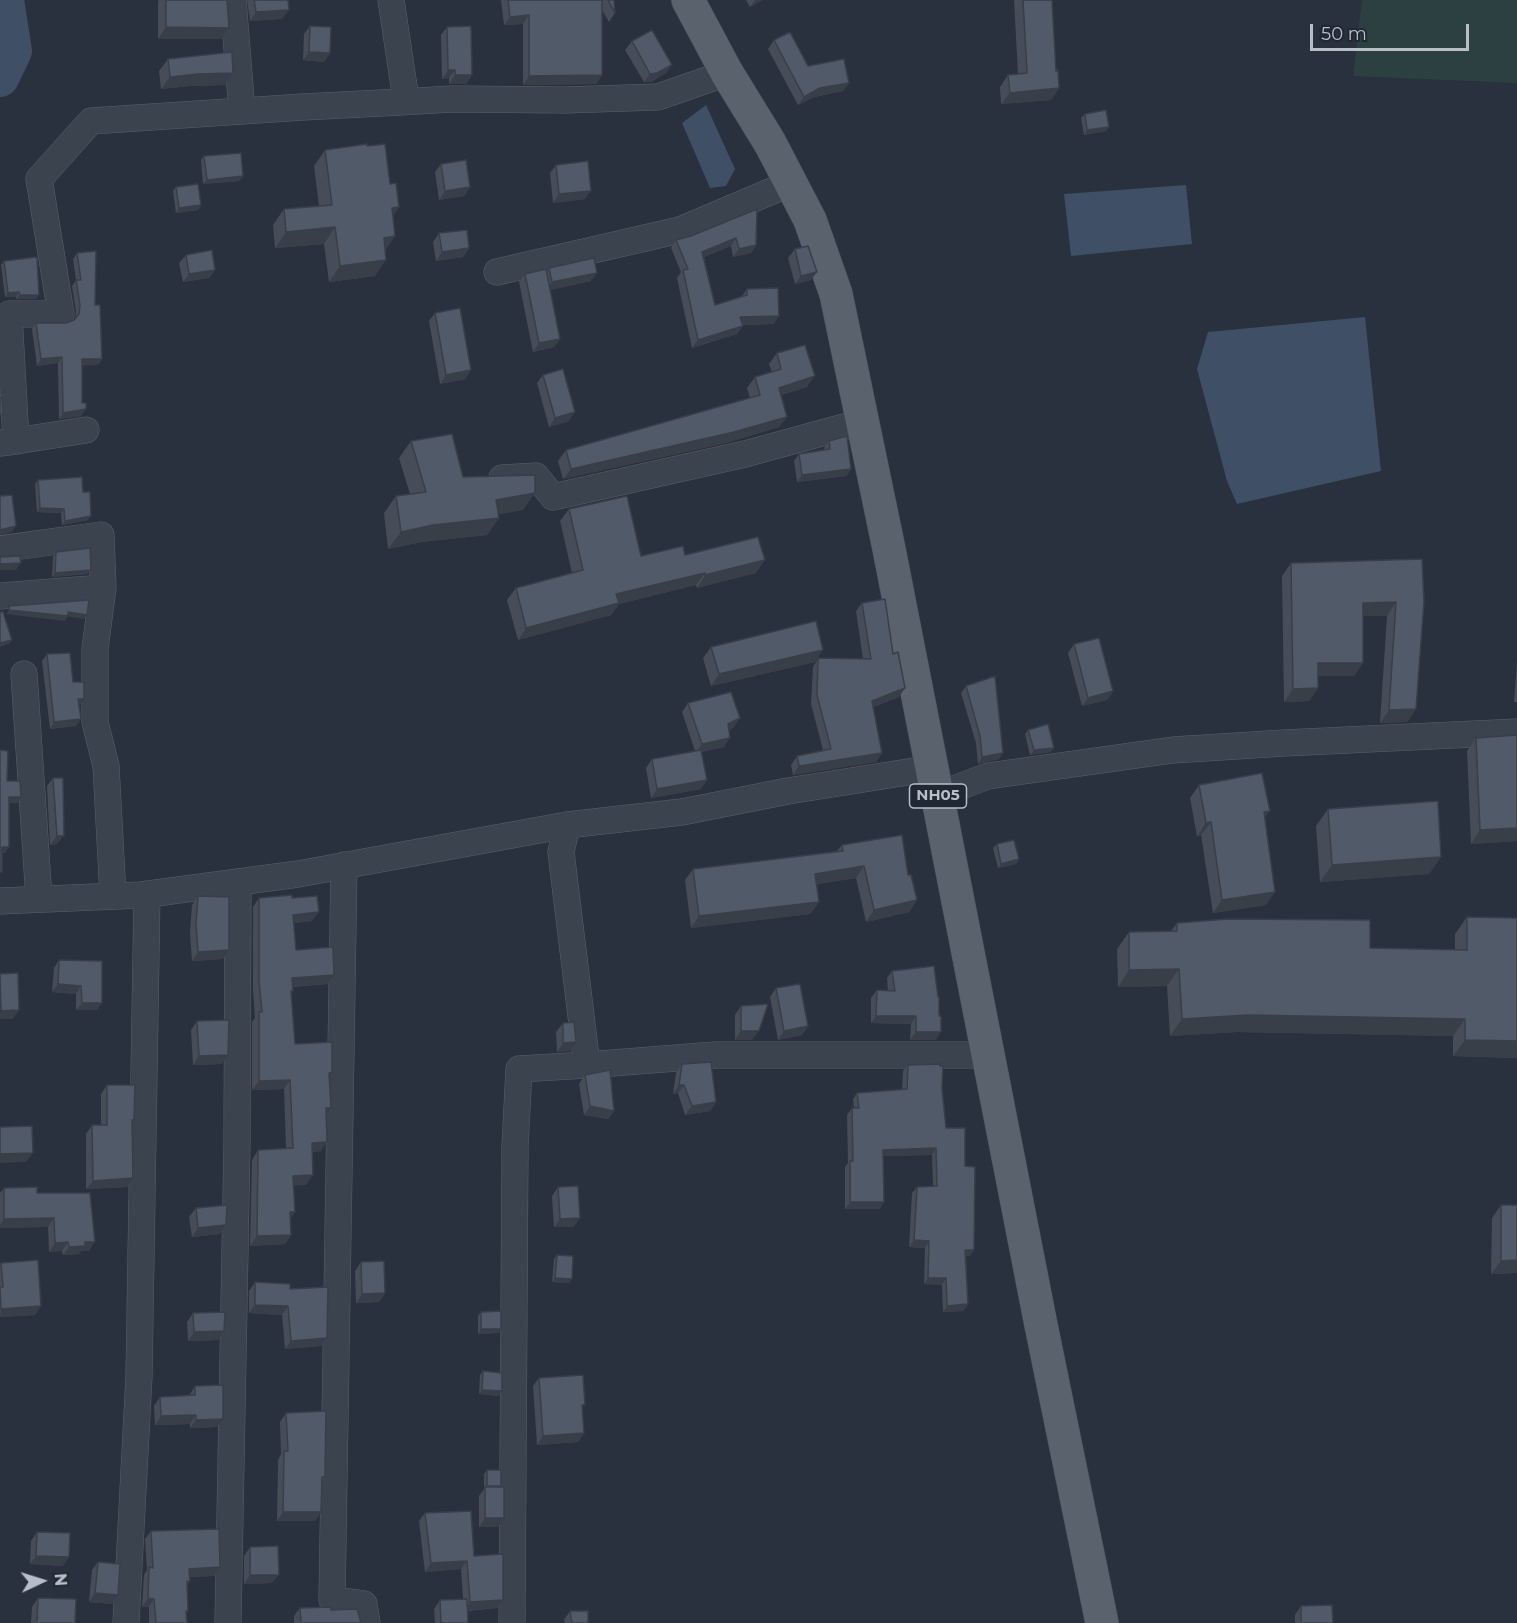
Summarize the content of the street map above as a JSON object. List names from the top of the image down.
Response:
{
  "streets": {
    "main road": ["NH05"]
  },
  "scale_bar": "50 m",
  "north": "right"
}
